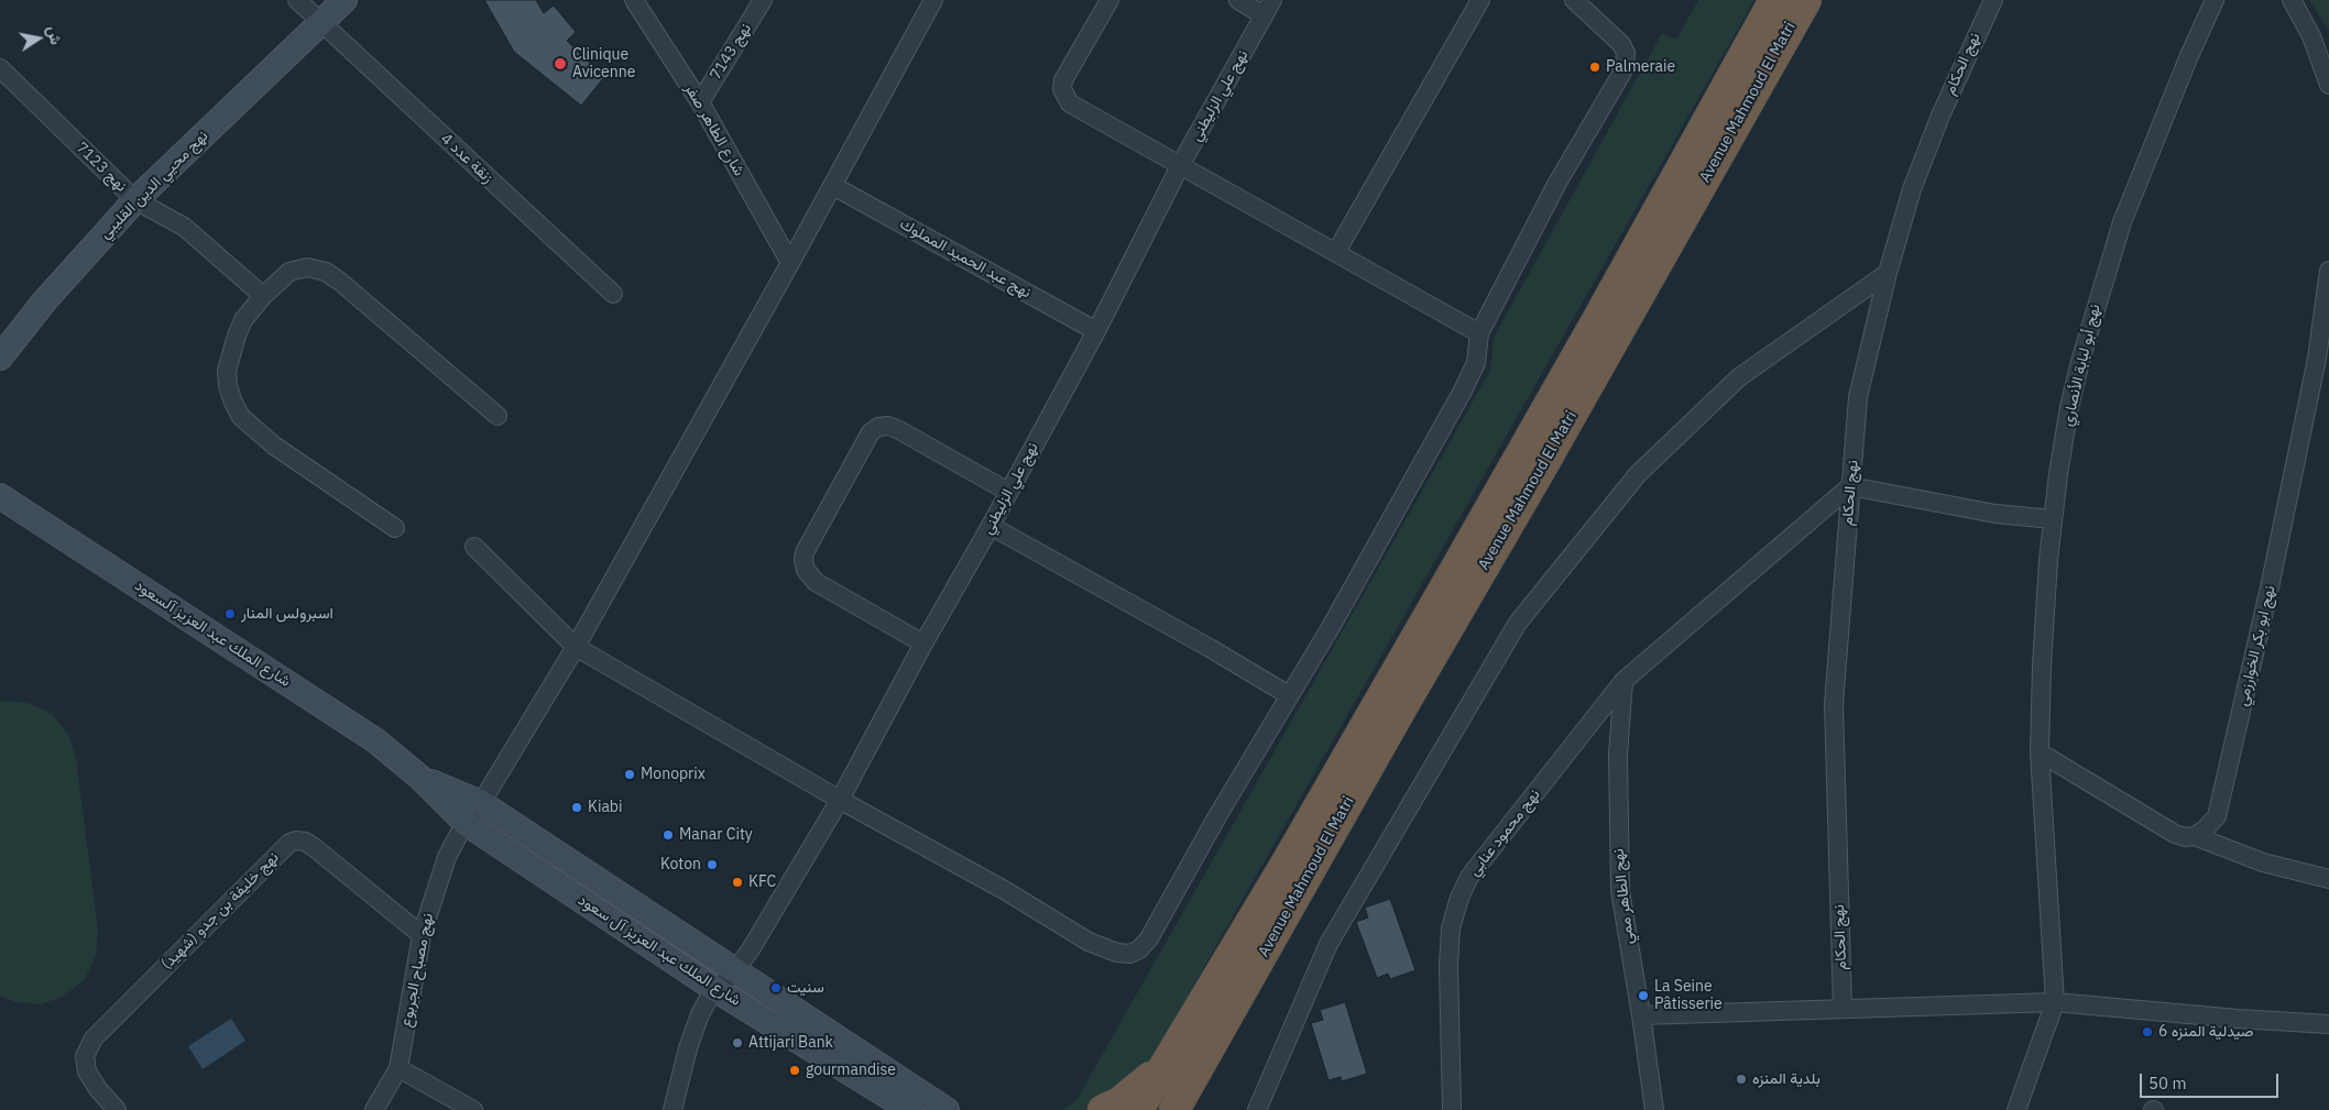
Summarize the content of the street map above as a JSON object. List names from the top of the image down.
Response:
{
  "streets": {
    "highway": ["Avenue Mahmoud El Matri"],
    "main road": ["نهج محيي الدين القليبي", "شارع الملك عبد العزيز آلسعود", "شارع الملك عبد العزيز آل سعود"],
    "street": [
      "نهج 7143",
      "نهج الحكام",
      "نهج علي الزليطني",
      "شارع الطاهر صفر",
      "زنقة عدد 4",
      "نهج 7123",
      "نهج عبد الحميد المملوك",
      "نهج أبو لبابة الأنصاري",
      "نهج ابو بكر الخوارزمي",
      "نهج محمود عنابي",
      "نهج الطاهر ممي",
      "نهج خليفة بن جدو (شهيد)",
      "نهج مصباح الجربوع"
    ]
  },
  "crossings": [
    ["نهج 7143", "شارع الطاهر صفر"],
    ["نهج الحكام", "نهج محمود عنابي"],
    ["نهج علي الزليطني", "نهج عبد الحميد المملوك"],
    ["نهج علي الزليطني", "شارع الملك عبد العزيز آل سعود"],
    ["شارع الطاهر صفر", "نهج مصباح الجربوع"],
    ["زنقة عدد 4", "نهج محيي الدين القليبي"],
    ["نهج 7123", "نهج محيي الدين القليبي"],
    ["نهج عبد الحميد المملوك", "نهج مصباح الجربوع"],
    ["شارع الملك عبد العزيز آلسعود", "شارع الملك عبد العزيز آل سعود"],
    ["نهج محمود عنابي", "نهج الطاهر ممي"],
    ["نهج خليفة بن جدو (شهيد)", "نهج مصباح الجربوع"],
    ["شارع الملك عبد العزيز آل سعود", "نهج مصباح الجربوع"]
  ],
  "places": [
    "Clinique Avicenne",
    "Palmeraie",
    "اسبرولس المنار",
    "Monoprix",
    "Kiabi",
    "Manar City",
    "Koton",
    "KFC",
    "سنيت",
    "La Seine Pâtisserie",
    "صيدلية المنزه 6",
    "Attijari Bank",
    "gourmandise",
    "بلدية المنزه"
  ],
  "scale_bar": "50 m",
  "north": "right"
}
